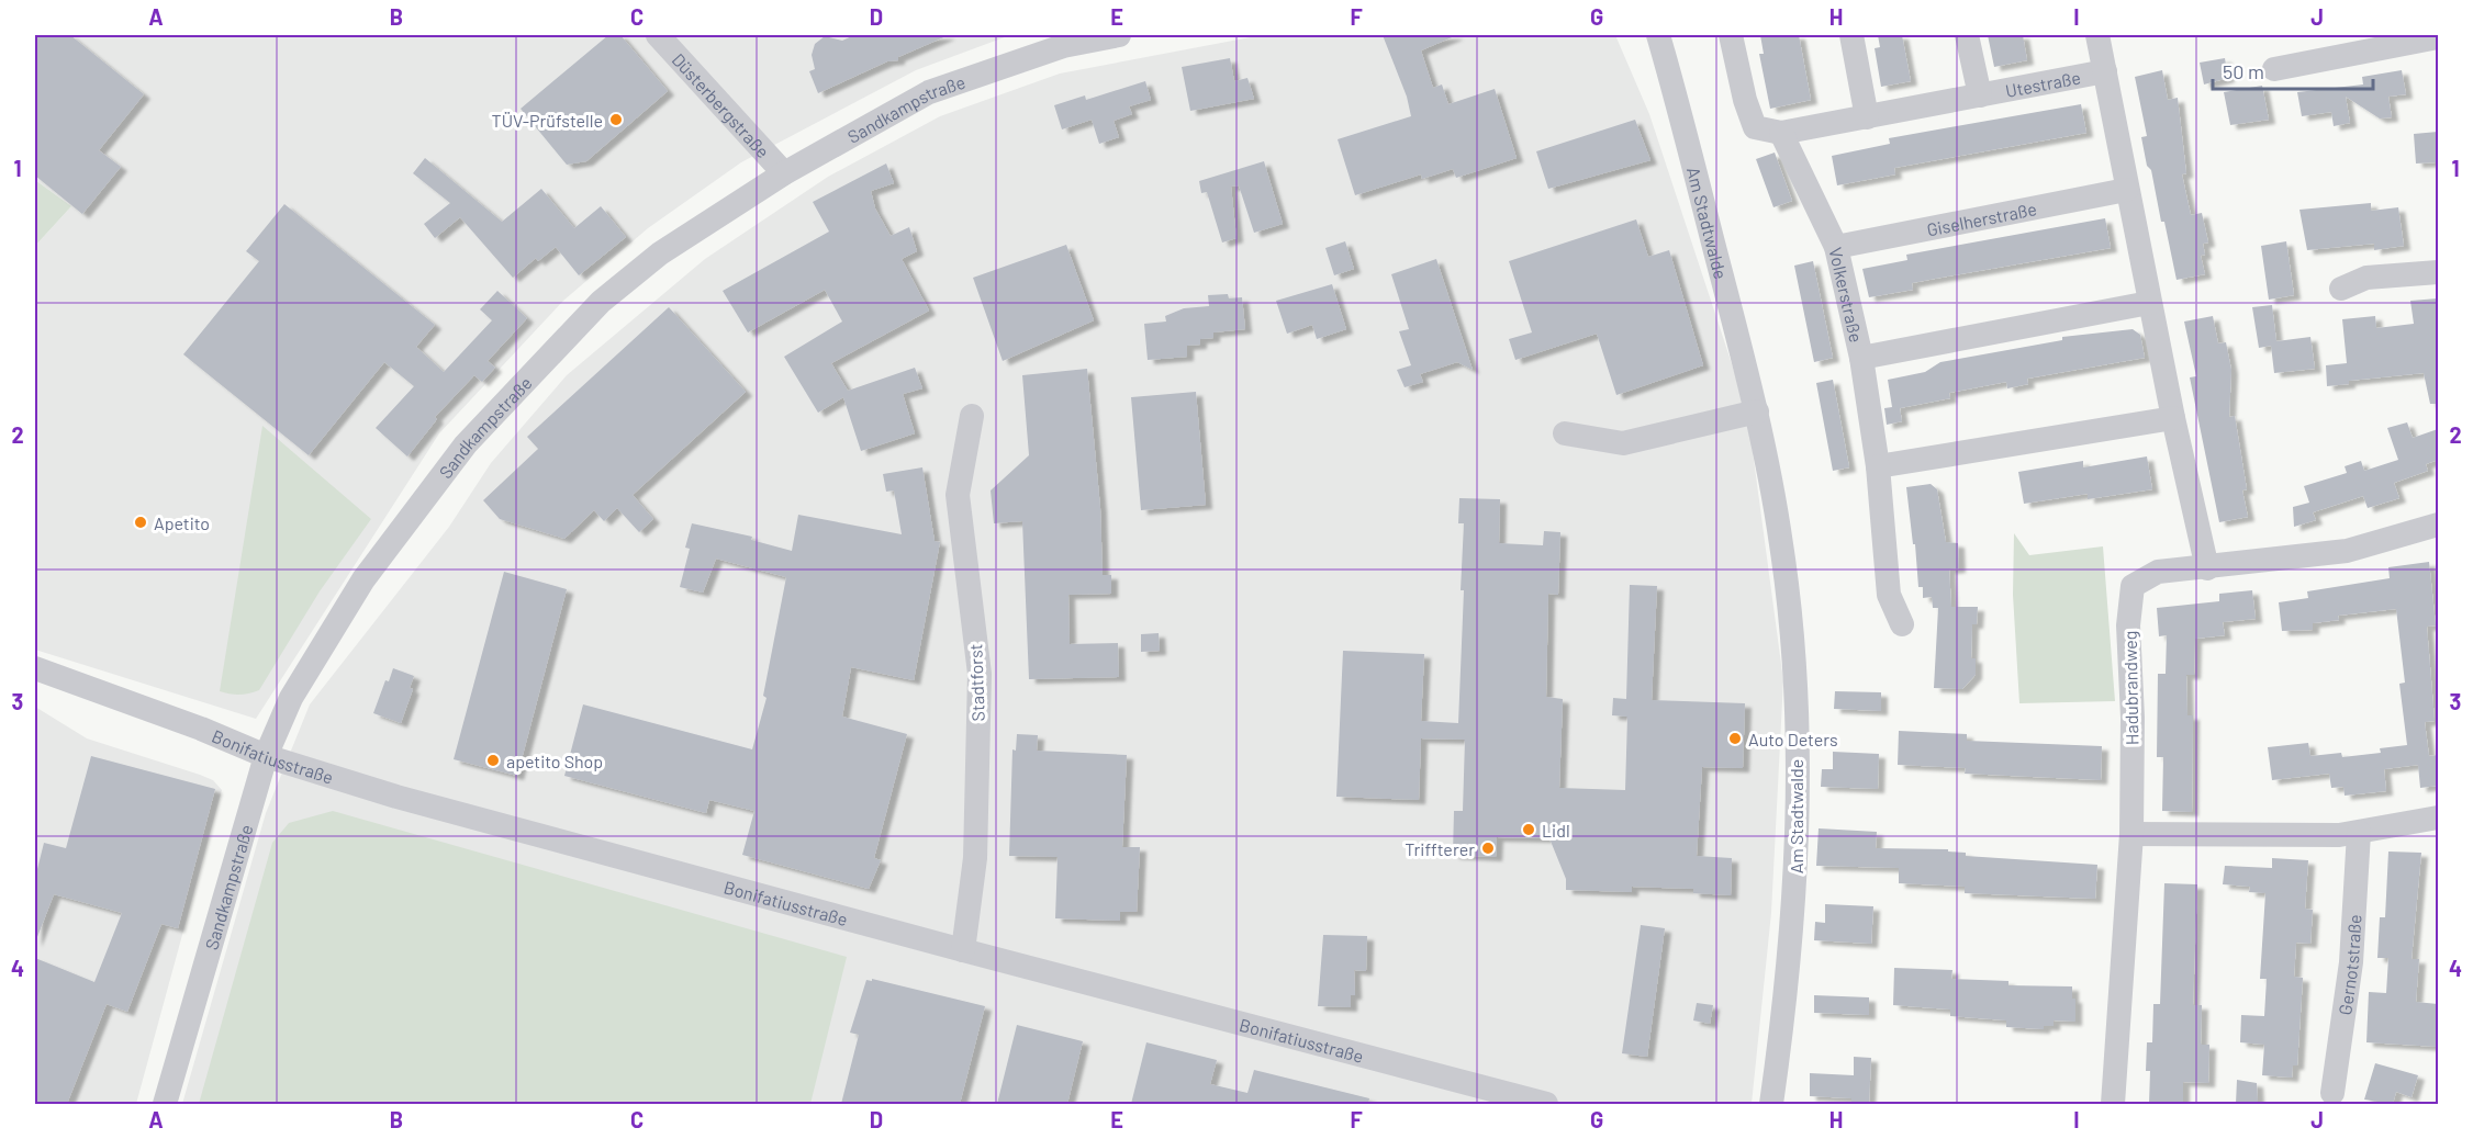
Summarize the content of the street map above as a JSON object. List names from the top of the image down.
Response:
{
  "streets": {
    "street": [
      "Utestraße",
      "Düsterbergstraße",
      "Sandkampstraße",
      "Giselherstraße",
      "Am Stadtwalde",
      "Volkerstraße",
      "Stadtforst",
      "Hadubrandweg",
      "Bonifatiusstraße",
      "Gernotstraße"
    ]
  },
  "crossings": [
    ["Utestraße", "Volkerstraße"],
    ["Düsterbergstraße", "Sandkampstraße"],
    ["Sandkampstraße", "Bonifatiusstraße"],
    ["Giselherstraße", "Volkerstraße"],
    ["Stadtforst", "Bonifatiusstraße"]
  ],
  "places": [
    "TÜV-Prüfstelle",
    "Apetito",
    "Auto Deters",
    "apetito Shop",
    "Lidl",
    "Triffterer"
  ],
  "scale_bar": "50 m",
  "grid": {
    "columns": [
      "A",
      "B",
      "C",
      "D",
      "E",
      "F",
      "G",
      "H",
      "I",
      "J"
    ],
    "rows": [
      "1",
      "2",
      "3",
      "4"
    ]
  }
}
